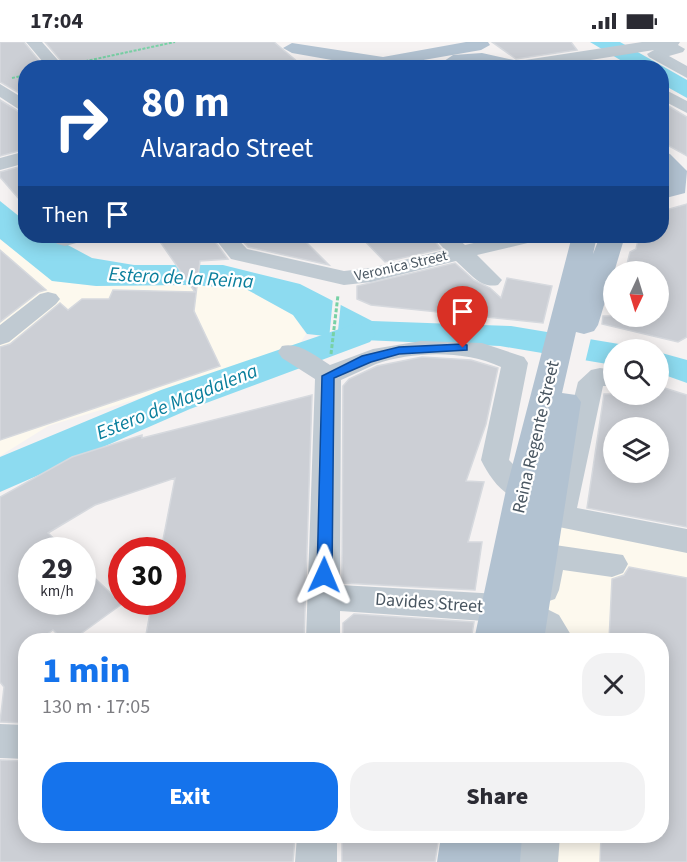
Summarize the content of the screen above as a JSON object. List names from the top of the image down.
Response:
{
  "streets": {
    "main road": ["Reina Regente Street"],
    "street": ["Veronica Street", "Davides Street"]
  },
  "crossings": [
    ["Reina Regente Street", "Davides Street"]
  ],
  "water": ["Estero de la Reina", "Estero de Magdalena"],
  "north": "bottom",
  "page": {
    "status": "17:04",
    "turn": ["80 m", "Alvarado Street"],
    "then": "Then",
    "speed": "29 km/h",
    "limit": "30",
    "heading": ["1 min", "130 m · 17:05"],
    "buttons": ["Exit", "Share"]
  }
}
